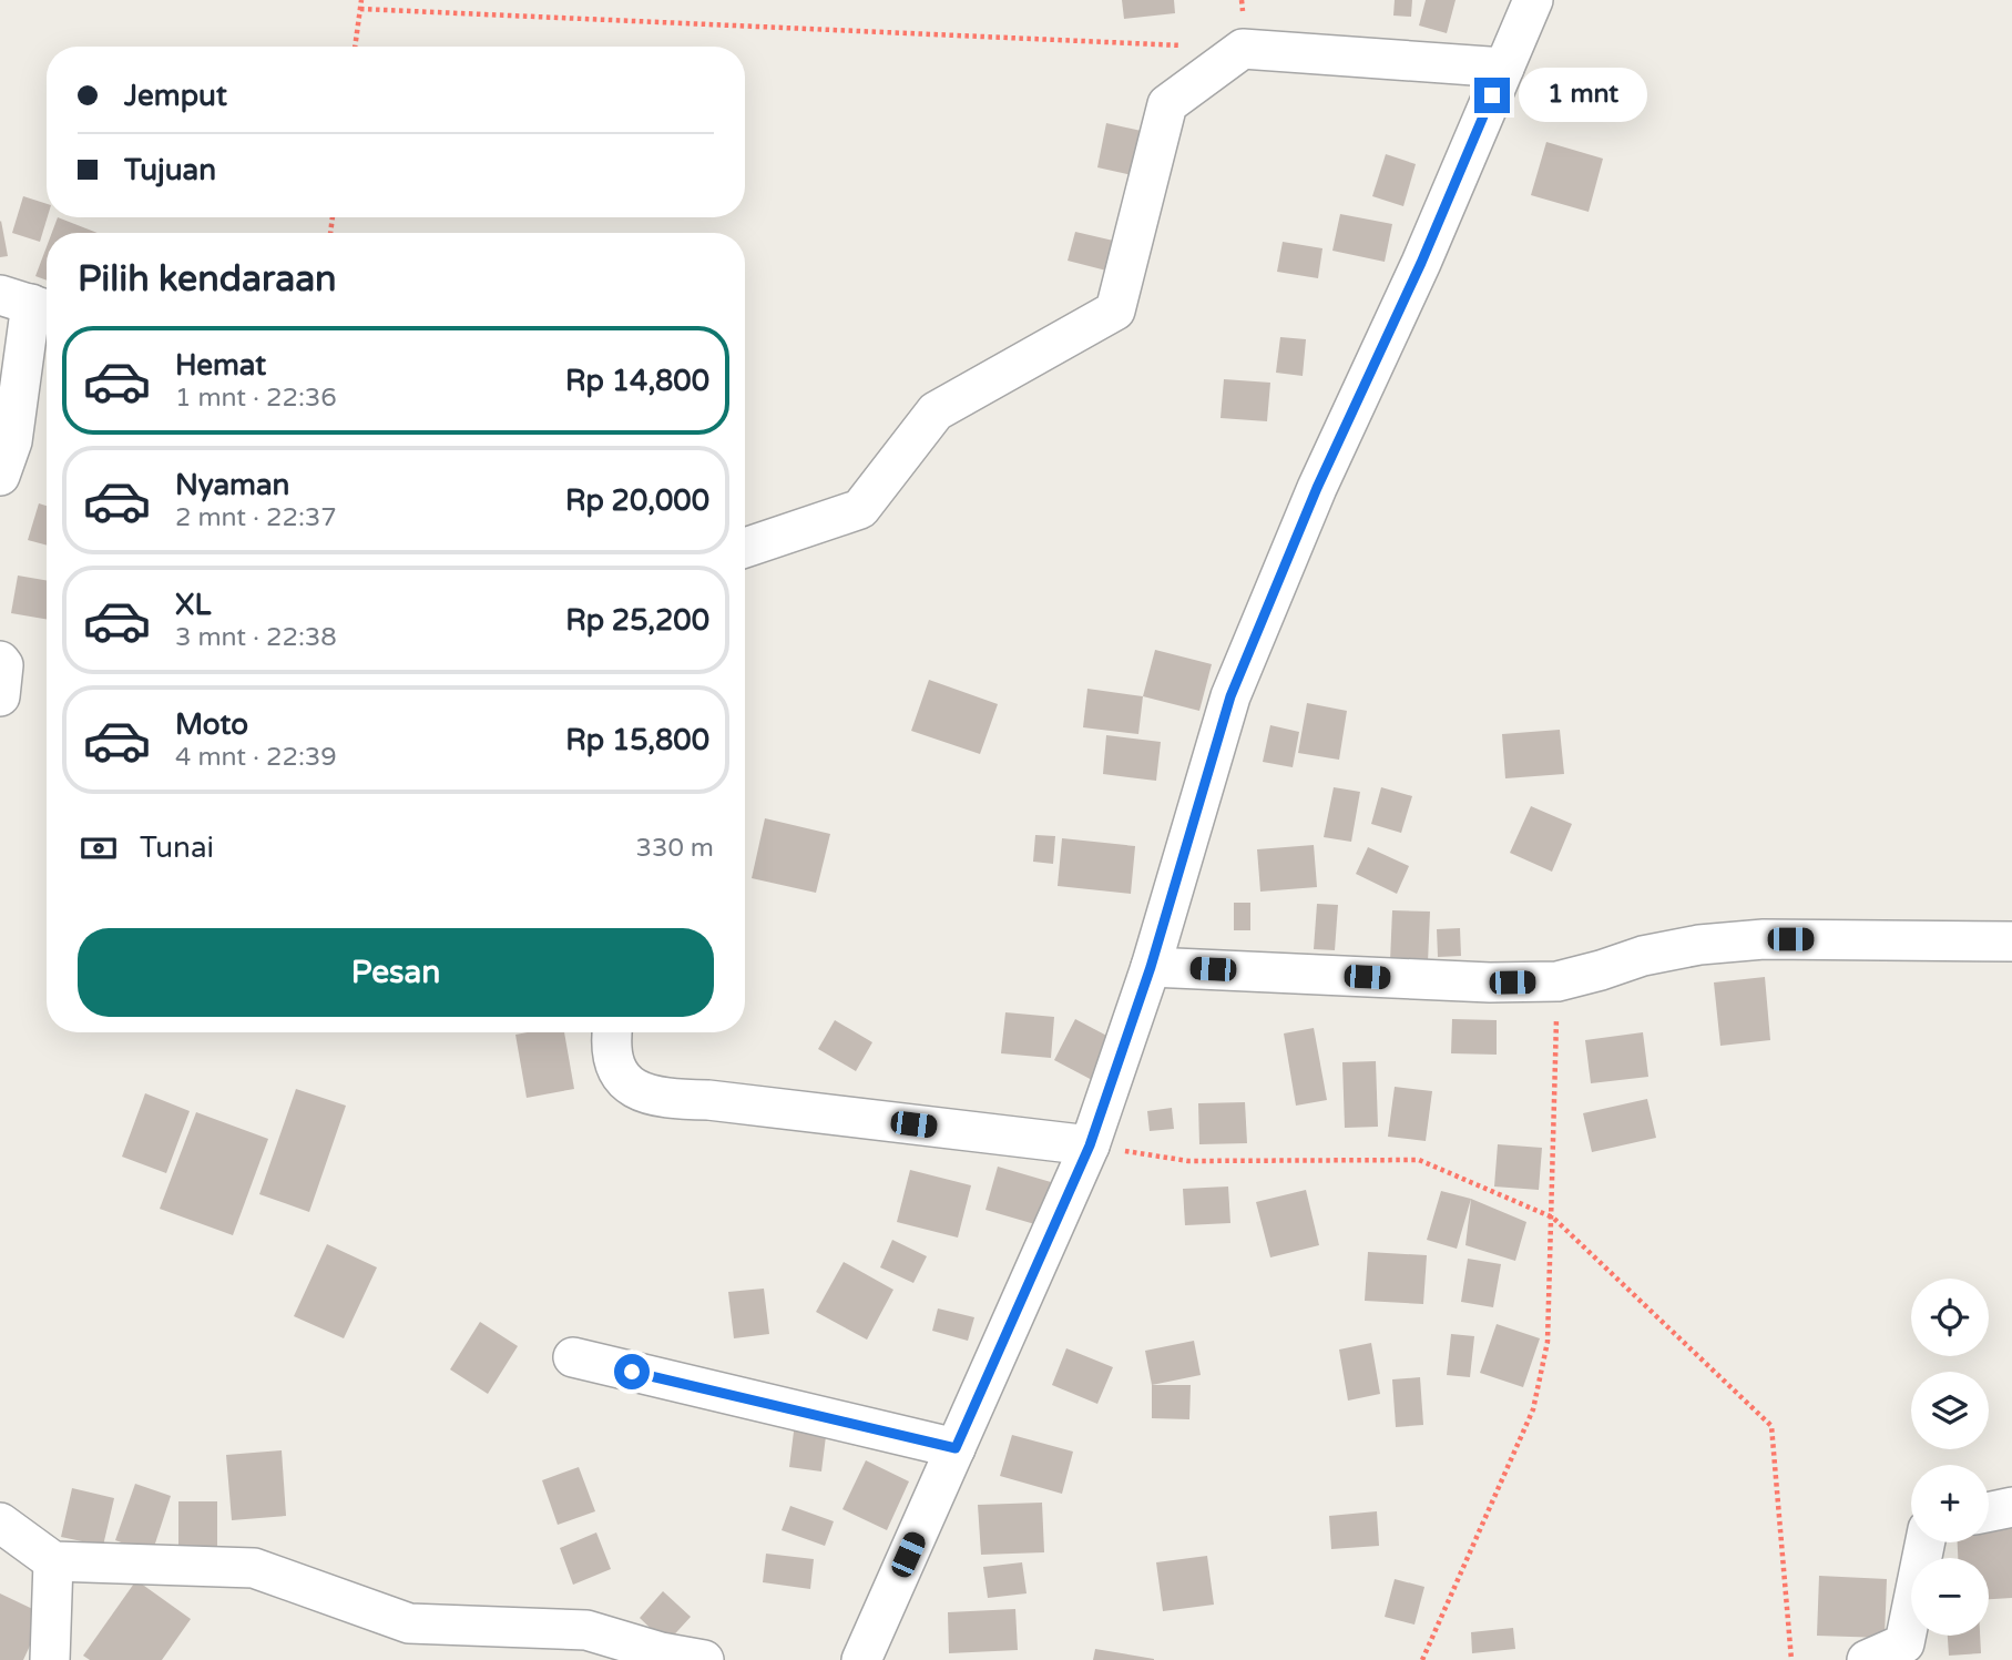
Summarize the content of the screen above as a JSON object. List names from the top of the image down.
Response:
{
  "page": {
    "banner": ["Jemput", "Tujuan"],
    "bubble": "1 mnt",
    "heading": "Pilih kendaraan",
    "list": [
      {
        "name": "Hemat",
        "note": "1 mnt · 22:36",
        "value": "Rp 14,800"
      },
      {
        "name": "Nyaman",
        "note": "2 mnt · 22:37",
        "value": "Rp 20,000"
      },
      {
        "name": "XL",
        "note": "3 mnt · 22:38",
        "value": "Rp 25,200"
      },
      {
        "name": "Moto",
        "note": "4 mnt · 22:39",
        "value": "Rp 15,800"
      }
    ],
    "pay": ["Tunai", "330 m"],
    "buttons": "Pesan",
    "map_buttons": ["+", "−"]
  }
}
